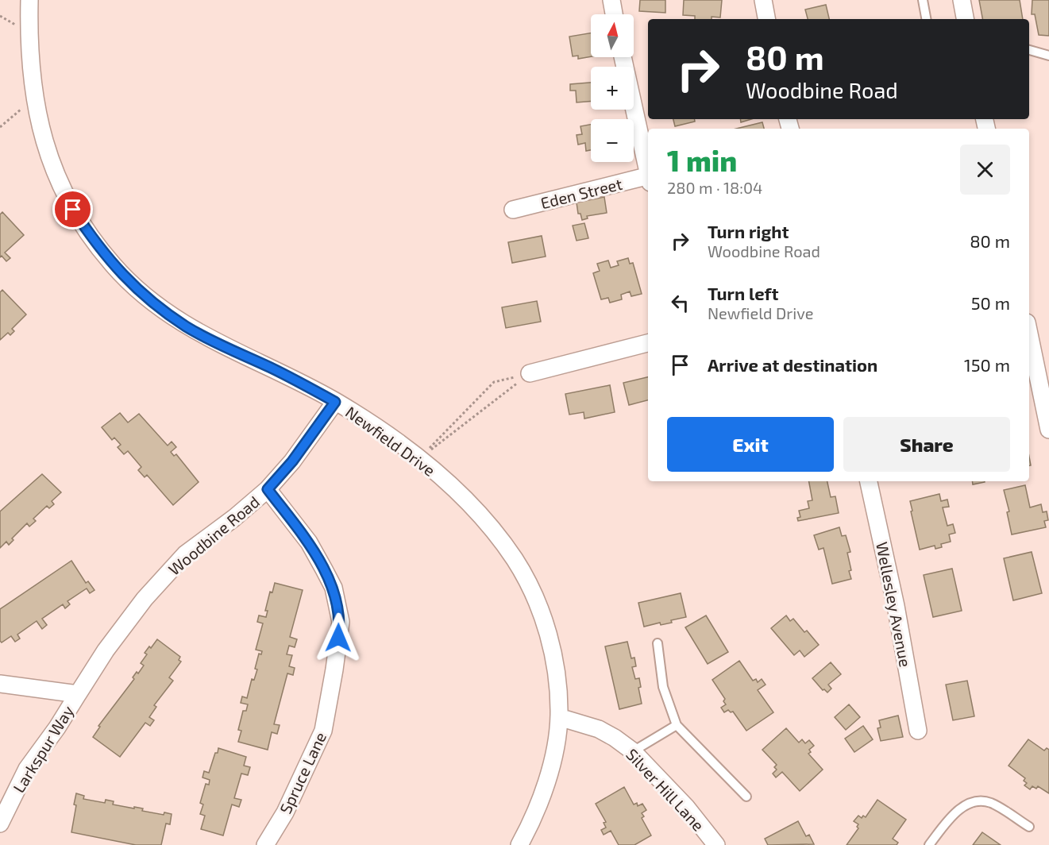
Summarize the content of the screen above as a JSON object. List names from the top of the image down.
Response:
{
  "streets": {
    "street": [
      "Eden Street",
      "Newfield Drive",
      "Woodbine Road",
      "Wellesley Avenue",
      "Larkspur Way",
      "Spruce Lane",
      "Silver Hill Lane"
    ]
  },
  "crossings": [
    ["Newfield Drive", "Woodbine Road"],
    ["Newfield Drive", "Silver Hill Lane"],
    ["Woodbine Road", "Larkspur Way"],
    ["Woodbine Road", "Spruce Lane"]
  ],
  "north": "top",
  "page": {
    "map_buttons": ["+", "−"],
    "turn": ["80 m", "Woodbine Road"],
    "heading": ["1 min", "280 m · 18:04"],
    "list": [
      {
        "name": "Turn right",
        "note": "Woodbine Road",
        "value": "80 m"
      },
      {
        "name": "Turn left",
        "note": "Newfield Drive",
        "value": "50 m"
      },
      {
        "name": "Arrive at destination",
        "value": "150 m"
      }
    ],
    "buttons": ["Exit", "Share"]
  }
}
